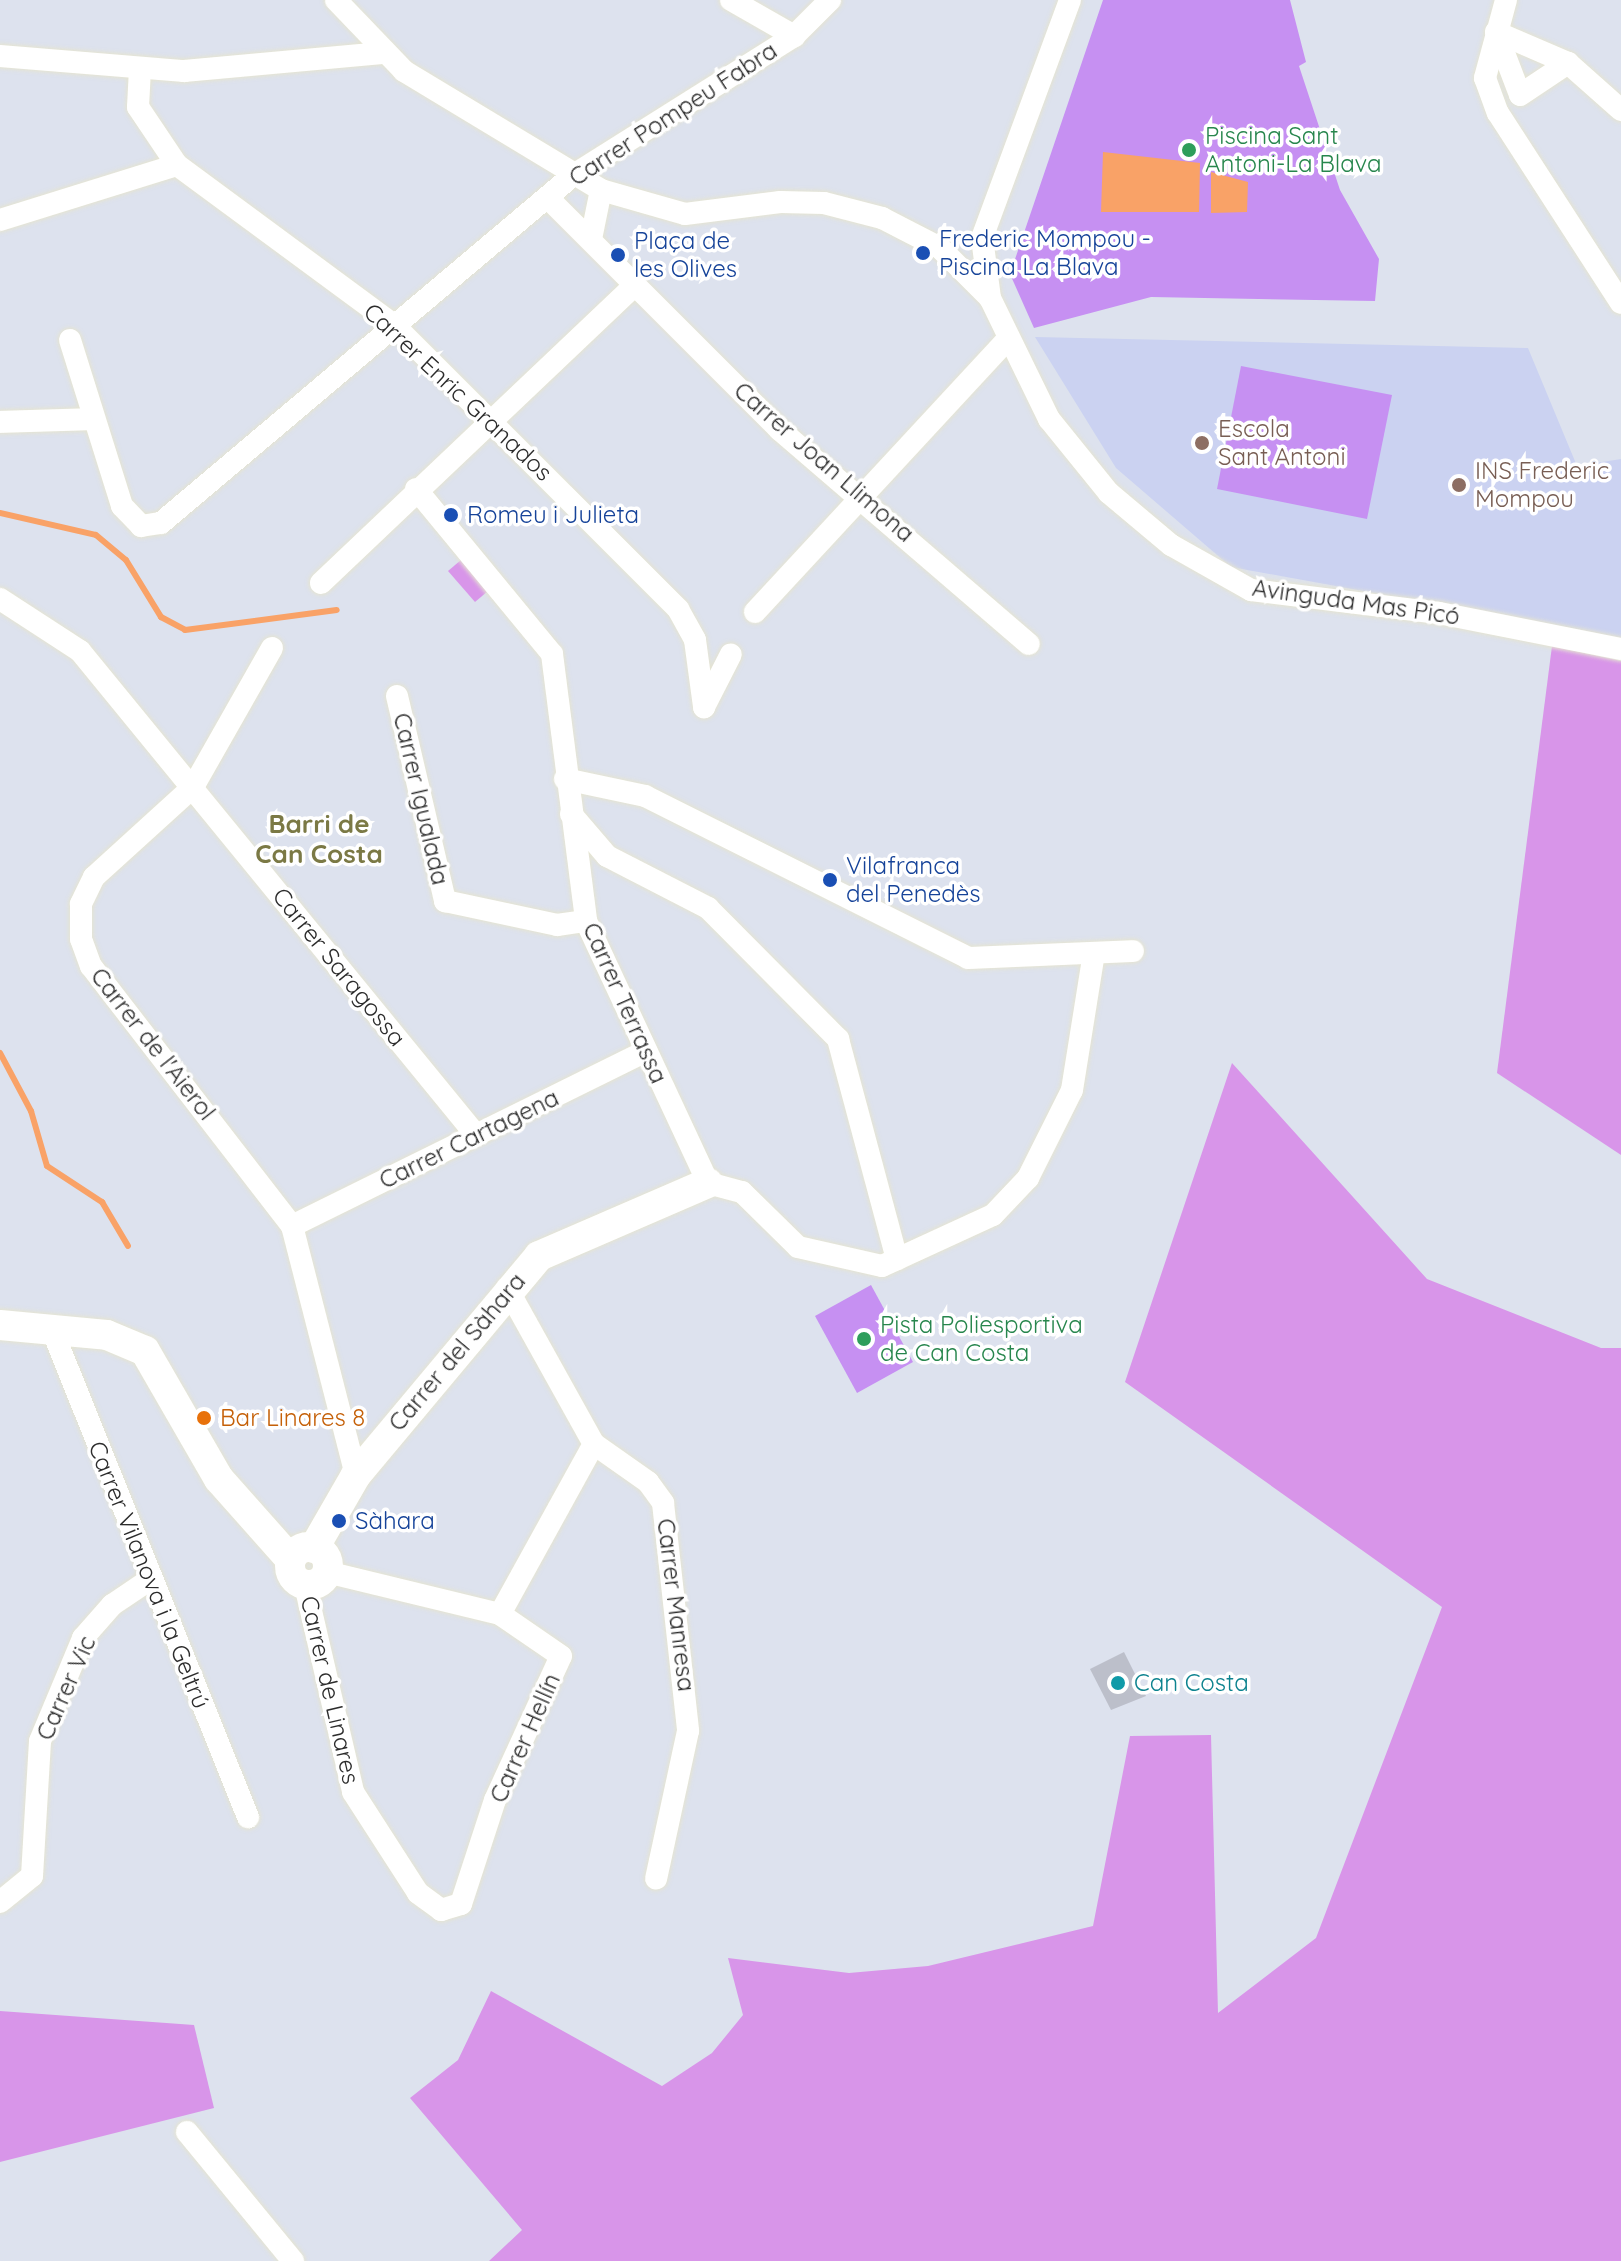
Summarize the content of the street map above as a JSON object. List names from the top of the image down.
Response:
{
  "streets": {
    "street": [
      "Carrer Pompeu Fabra",
      "Carrer Enric Granados",
      "Carrer Joan Llimona",
      "Avinguda Mas Picó",
      "Carrer Igualada",
      "Carrer Saragossa",
      "Carrer Terrassa",
      "Carrer de l'Aierol",
      "Carrer Cartagena",
      "Carrer del Sàhara",
      "Carrer Vilanova i la Geltrú",
      "Carrer Manresa",
      "Carrer Vic",
      "Carrer de Linares",
      "Carrer Hellín"
    ]
  },
  "crossings": [
    ["Carrer Pompeu Fabra", "Carrer Enric Granados"],
    ["Carrer Pompeu Fabra", "Carrer Joan Llimona"],
    ["Carrer Pompeu Fabra", "Avinguda Mas Picó"],
    ["Carrer Igualada", "Carrer Terrassa"],
    ["Carrer Saragossa", "Carrer de l'Aierol"],
    ["Carrer Saragossa", "Carrer Cartagena"],
    ["Carrer Terrassa", "Carrer Cartagena"],
    ["Carrer Terrassa", "Carrer del Sàhara"],
    ["Carrer de l'Aierol", "Carrer Cartagena"],
    ["Carrer de l'Aierol", "Carrer del Sàhara"],
    ["Carrer del Sàhara", "Carrer Manresa"],
    ["Carrer del Sàhara", "Carrer de Linares"],
    ["Carrer del Sàhara", "Carrer Hellín"],
    ["Carrer Vilanova i la Geltrú", "Carrer Vic"],
    ["Carrer Vilanova i la Geltrú", "Carrer de Linares"],
    ["Carrer de Linares", "Carrer Hellín"]
  ],
  "districts": ["Barri de Can Costa"],
  "places": [
    "Piscina Sant Antoni-La Blava",
    "Frederic Mompou - Piscina La Blava",
    "Plaça de les Olives",
    "Escola Sant Antoni",
    "INS Frederic Mompou",
    "Romeu i Julieta",
    "Vilafranca del Penedès",
    "Pista Poliesportiva de Can Costa",
    "Bar Linares 8",
    "Sàhara",
    "Can Costa"
  ]
}
